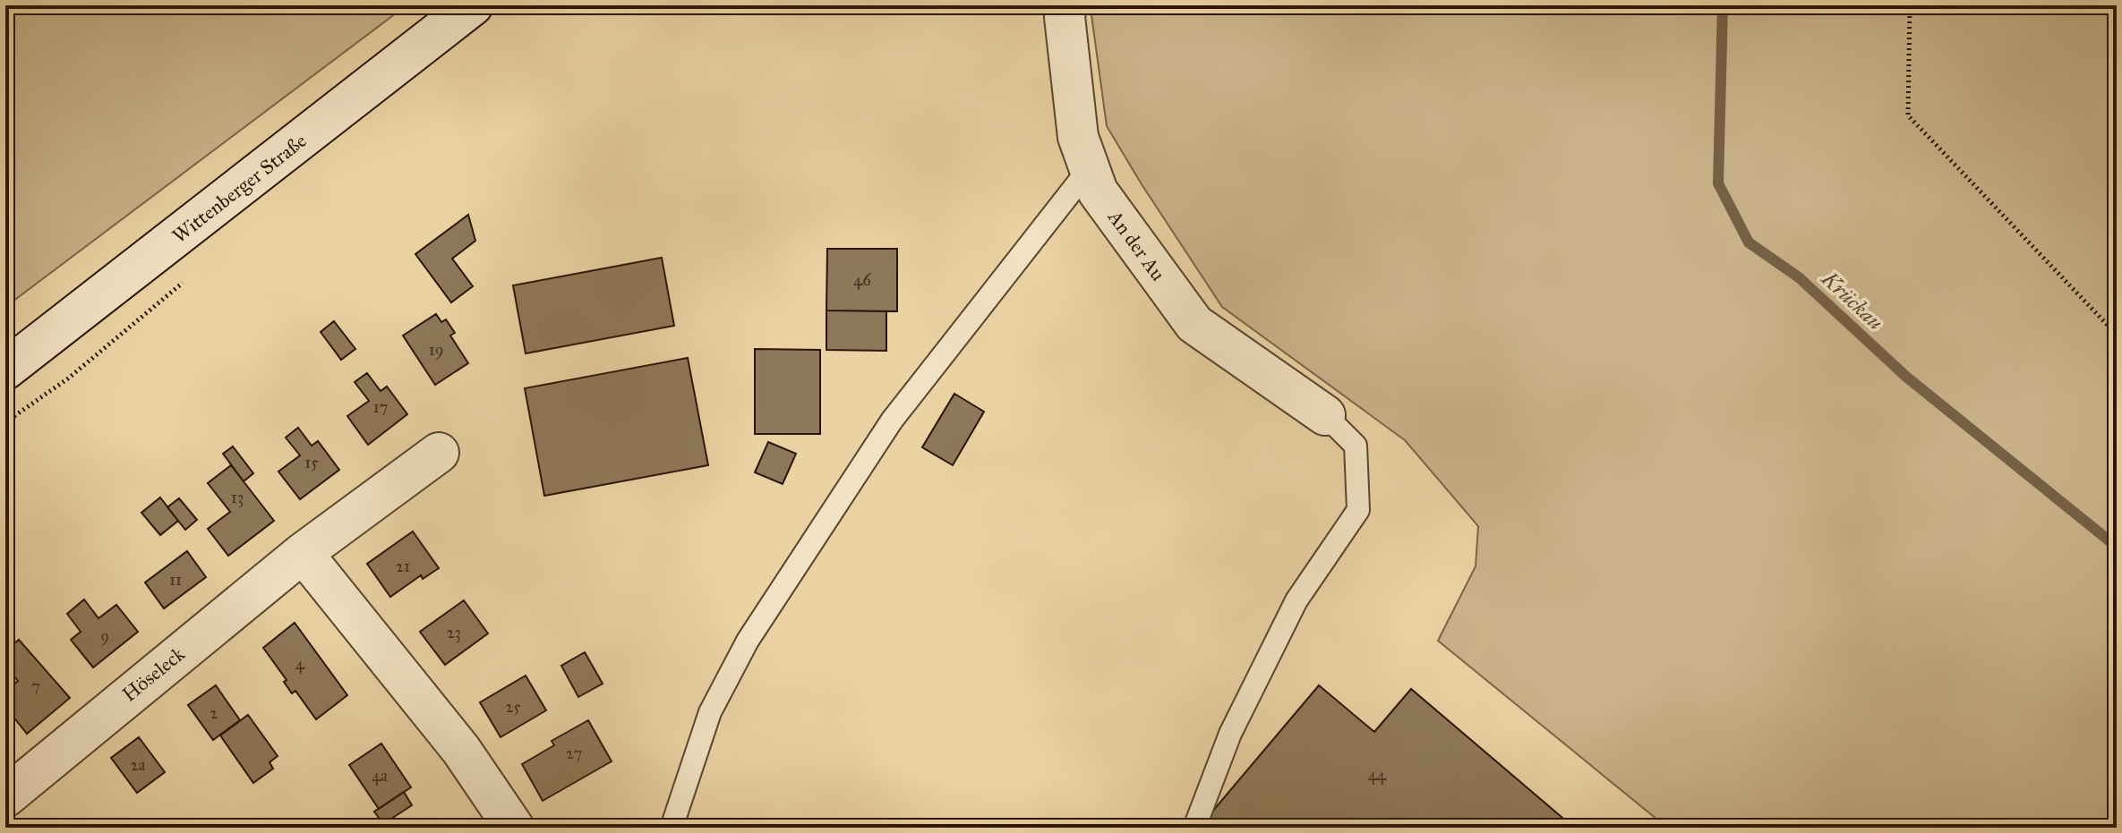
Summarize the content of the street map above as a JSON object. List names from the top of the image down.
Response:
{
  "streets": {
    "street": ["Wittenberger Straße", "An der Au", "Höseleck"]
  },
  "water": ["Krückau"],
  "house_numbers": [
    "46",
    "19",
    "17",
    "15",
    "13",
    "21",
    "11",
    "23",
    "9",
    "4",
    "7",
    "25",
    "2",
    "27",
    "2a",
    "44",
    "4a"
  ]
}
